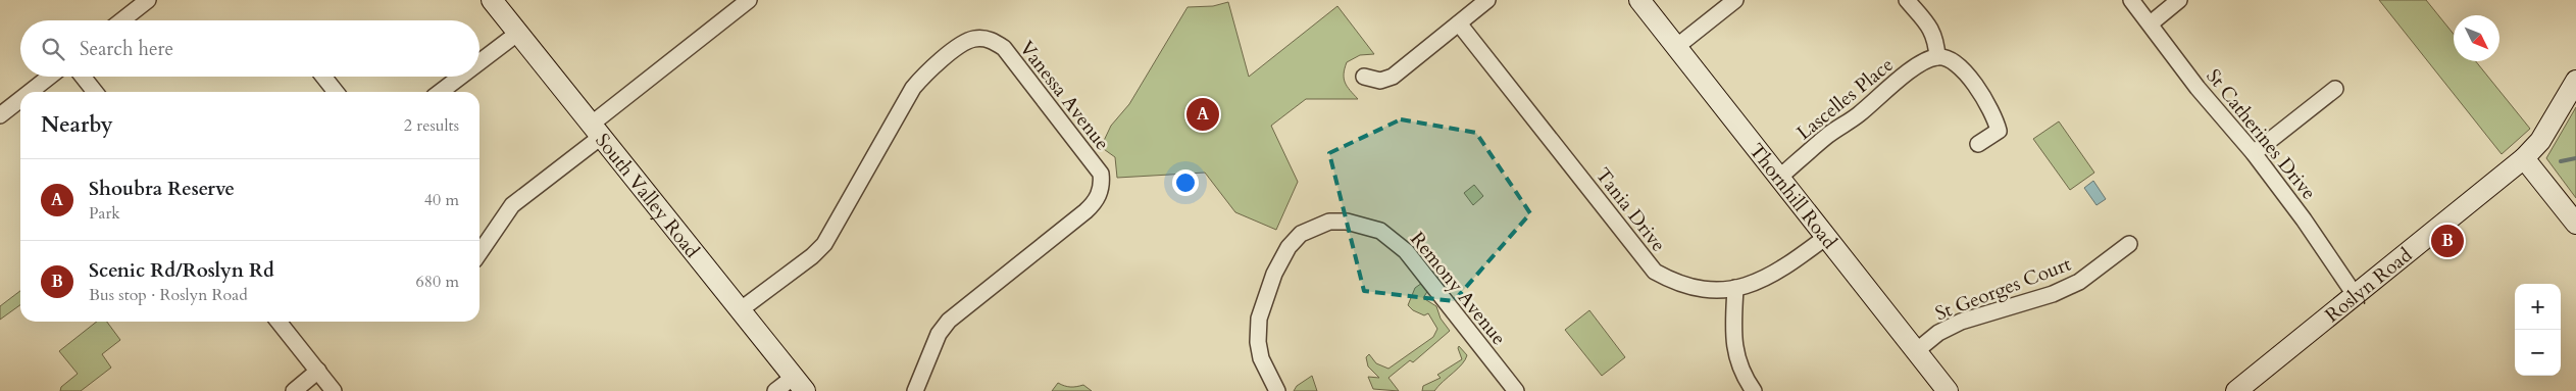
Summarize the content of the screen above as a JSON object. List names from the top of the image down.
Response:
{
  "streets": {
    "street": [
      "Vanessa Avenue",
      "Lascelles Place",
      "St Catherines Drive",
      "South Valley Road",
      "Thornhill Road",
      "Tania Drive",
      "Roslyn Road",
      "Remony Avenue",
      "St Georges Court"
    ]
  },
  "crossings": [
    ["Vanessa Avenue", "South Valley Road"],
    ["Lascelles Place", "Thornhill Road"],
    ["St Catherines Drive", "Roslyn Road"],
    ["Thornhill Road", "Tania Drive"],
    ["Thornhill Road", "St Georges Court"]
  ],
  "north": "bottom right",
  "page": {
    "search": "Search here",
    "heading": ["Nearby", "2 results"],
    "pins": ["A", "B"],
    "list": [
      {
        "mark": "A",
        "name": "Shoubra Reserve",
        "note": "Park",
        "value": "40 m"
      },
      {
        "mark": "B",
        "name": "Scenic Rd/Roslyn Rd",
        "note": "Bus stop · Roslyn Road",
        "value": "680 m"
      }
    ],
    "map_buttons": ["+", "−"]
  }
}
